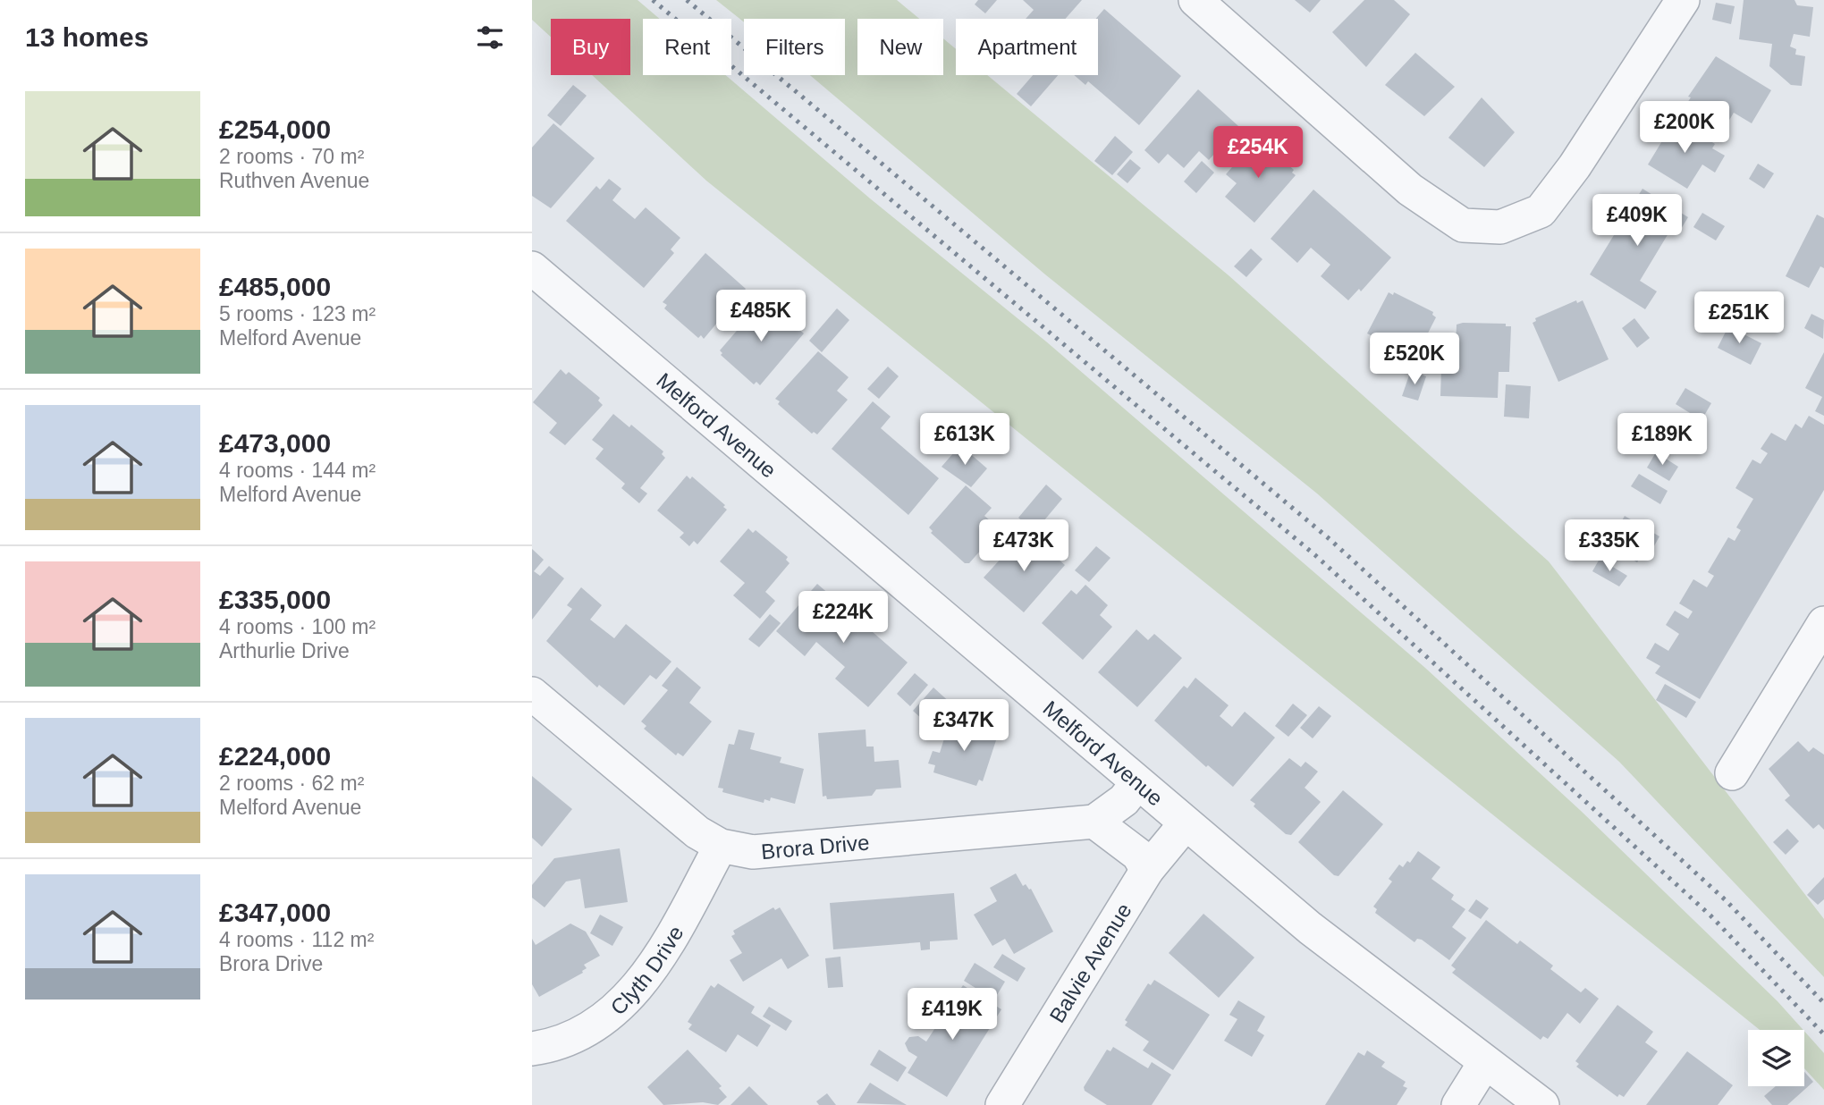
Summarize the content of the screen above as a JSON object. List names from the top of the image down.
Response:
{
  "streets": {
    "street": [
      "Melford Avenue",
      "Brora Drive",
      "Balvie Avenue",
      "Clyth Drive"
    ]
  },
  "crossings": [
    ["Melford Avenue", "Balvie Avenue"],
    ["Brora Drive", "Clyth Drive"]
  ],
  "page": {
    "heading": "13 homes",
    "chip": [
      "Buy",
      "Rent",
      "Filters",
      "New",
      "Apartment"
    ],
    "list": [
      {
        "name": "£254,000",
        "note": "2 rooms · 70 m² · Ruthven Avenue"
      },
      {
        "name": "£485,000",
        "note": "5 rooms · 123 m² · Melford Avenue"
      },
      {
        "name": "£473,000",
        "note": "4 rooms · 144 m² · Melford Avenue"
      },
      {
        "name": "£335,000",
        "note": "4 rooms · 100 m² · Arthurlie Drive"
      },
      {
        "name": "£224,000",
        "note": "2 rooms · 62 m² · Melford Avenue"
      },
      {
        "name": "£347,000",
        "note": "4 rooms · 112 m² · Brora Drive"
      }
    ],
    "price": [
      "£200K",
      "£254K",
      "£409K",
      "£485K",
      "£251K",
      "£520K",
      "£613K",
      "£189K",
      "£473K",
      "£335K",
      "£224K",
      "£347K",
      "£419K"
    ]
  }
}
